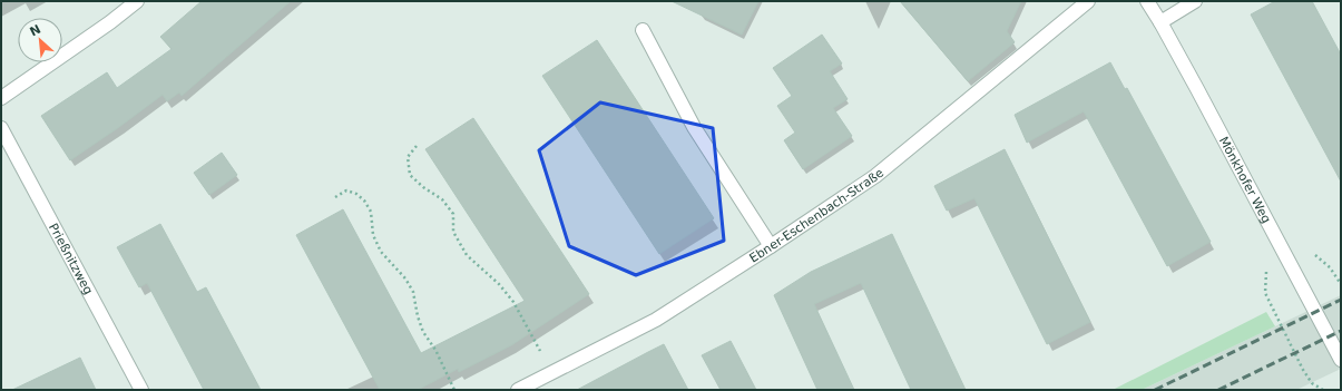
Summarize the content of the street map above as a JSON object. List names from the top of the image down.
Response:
{
  "streets": {
    "street": ["Mönkhofer Weg", "Ebner-Eschenbach-Straße", "Prießnitzweg"]
  },
  "north": "top left"
}
